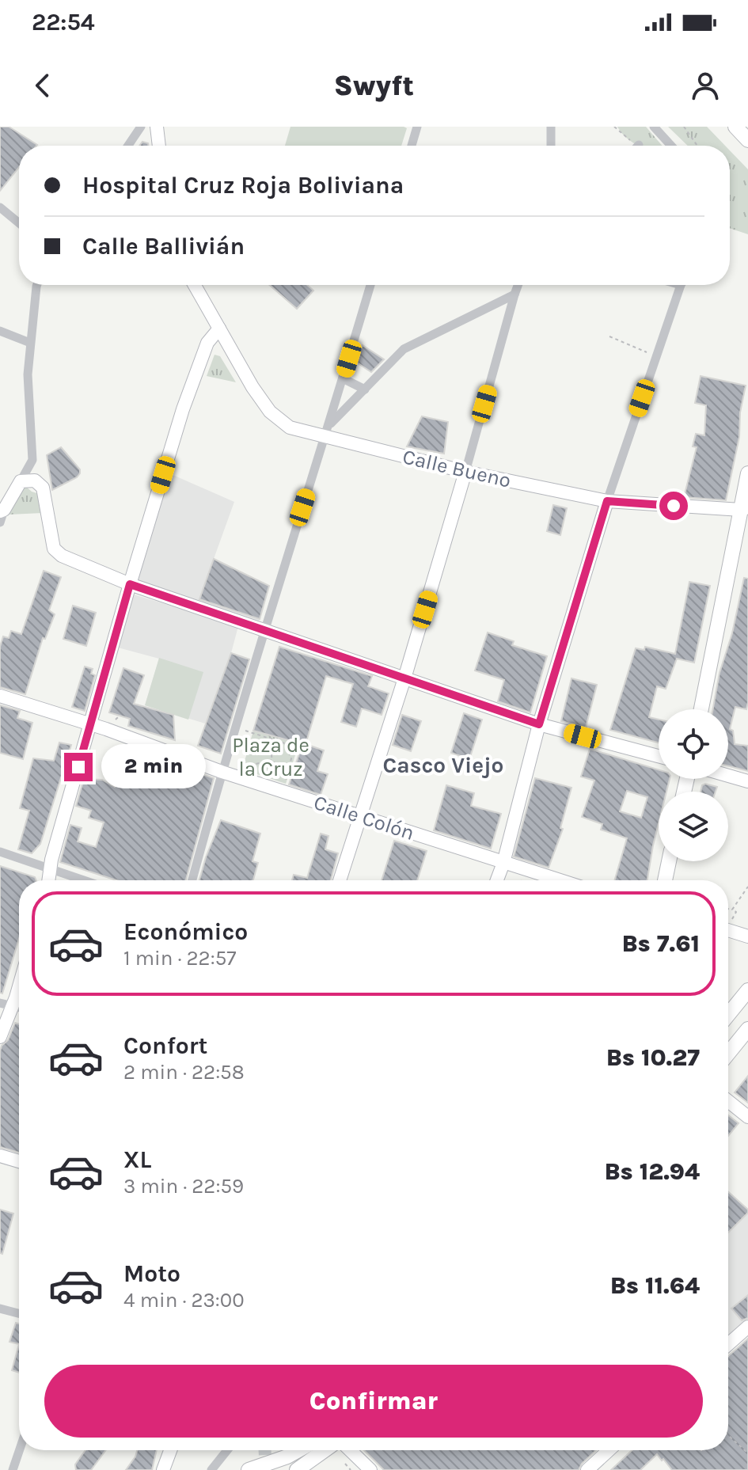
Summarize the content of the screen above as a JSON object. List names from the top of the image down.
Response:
{
  "streets": {
    "main road": ["Calle Bueno", "Calle Colón"]
  },
  "districts": ["Casco Viejo"],
  "parks": ["Plaza de la Cruz"],
  "page": {
    "status": "22:54",
    "header": "Swyft",
    "banner": ["Hospital Cruz Roja Boliviana", "Calle Ballivián"],
    "bubble": "2 min",
    "list": [
      {
        "name": "Económico",
        "note": "1 min · 22:57",
        "value": "Bs 7.61"
      },
      {
        "name": "Confort",
        "note": "2 min · 22:58",
        "value": "Bs 10.27"
      },
      {
        "name": "XL",
        "note": "3 min · 22:59",
        "value": "Bs 12.94"
      },
      {
        "name": "Moto",
        "note": "4 min · 23:00",
        "value": "Bs 11.64"
      }
    ],
    "buttons": "Confirmar"
  }
}
